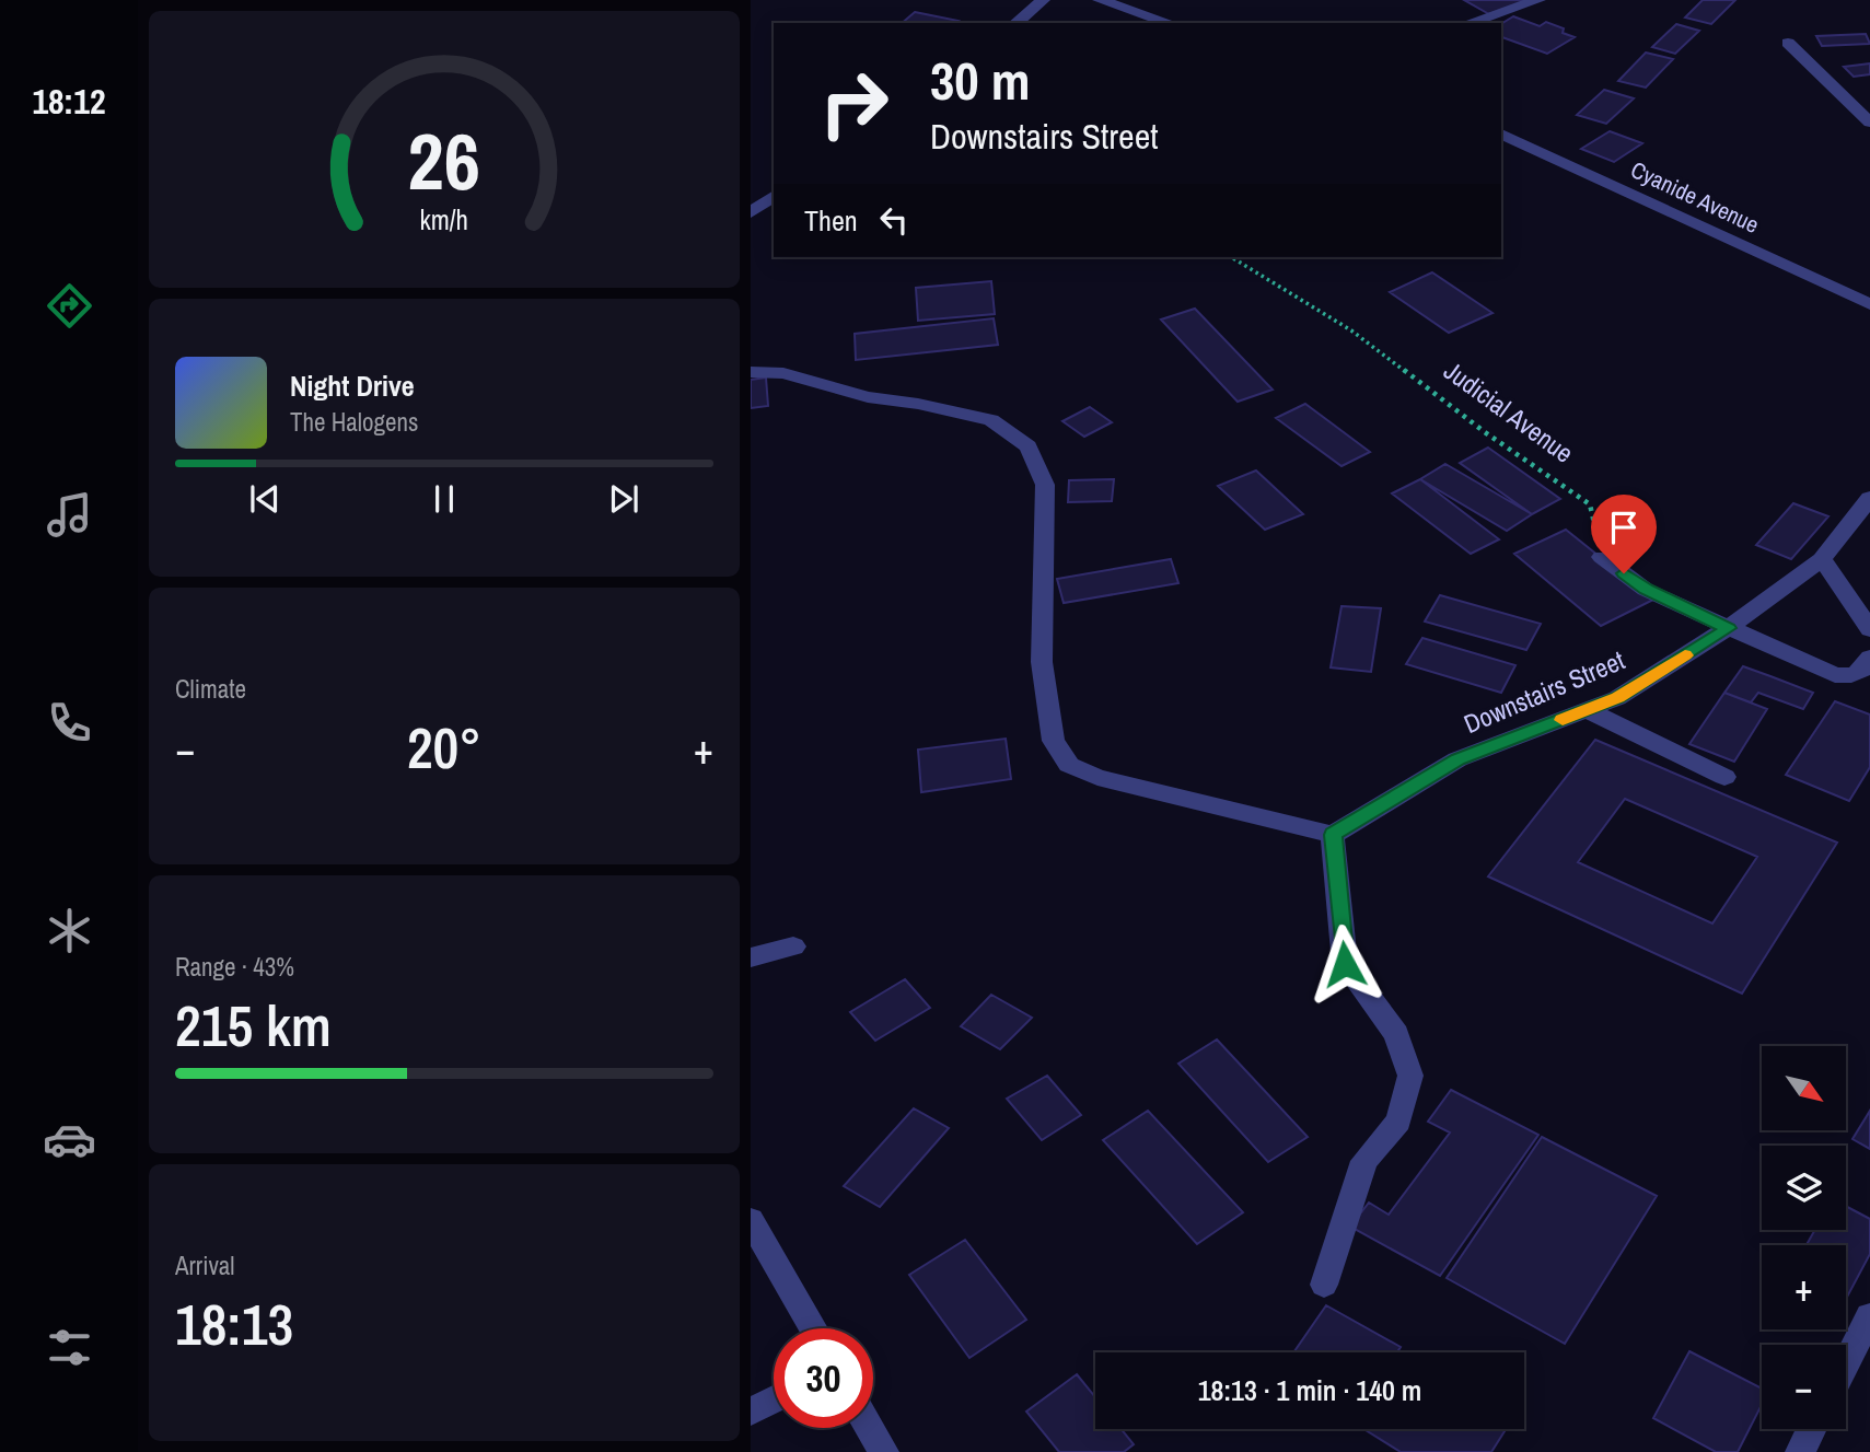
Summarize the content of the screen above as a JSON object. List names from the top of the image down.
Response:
{
  "streets": {
    "street": ["Cyanide Avenue", "Downstairs Street"],
    "path": ["Judicial Avenue"]
  },
  "north": "bottom right",
  "page": {
    "tabs": "18:12",
    "turn": ["30 m", "Downstairs Street"],
    "then": "Then",
    "song": ["Night Drive", "The Halogens"],
    "tile": [
      "Climate",
      ["Range · 43%", "215 km"],
      ["Arrival", "18:13"]
    ],
    "heat": ["−", "20°", "+"],
    "map_buttons": ["+", "−"],
    "limit": "30",
    "trip": "18:13 · 1 min · 140 m",
    "gauge": ["26", "km/h"]
  }
}
